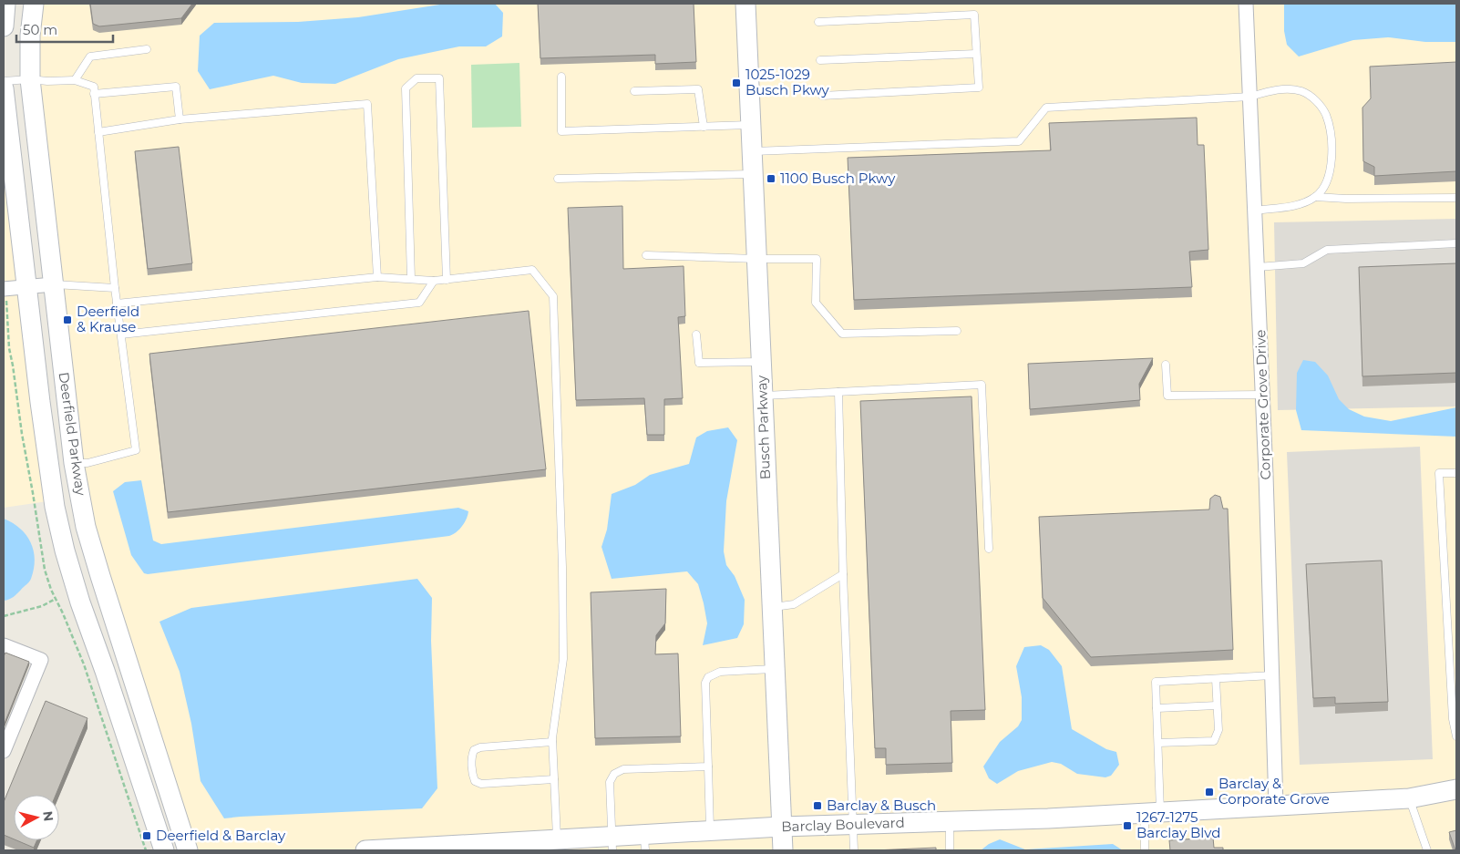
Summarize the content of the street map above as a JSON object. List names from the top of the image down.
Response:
{
  "streets": {
    "street": [
      "Corporate Grove Drive",
      "Busch Parkway",
      "Deerfield Parkway",
      "Barclay Boulevard"
    ]
  },
  "crossings": [
    ["Corporate Grove Drive", "Barclay Boulevard"],
    ["Busch Parkway", "Barclay Boulevard"]
  ],
  "places": {
    "transit": [
      "1025-1029 Busch Pkwy",
      "1100 Busch Pkwy",
      "Deerfield & Krause",
      "Barclay & Corporate Grove",
      "Barclay & Busch",
      "1267-1275 Barclay Blvd",
      "Deerfield & Barclay"
    ]
  },
  "scale_bar": "50 m",
  "north": "right"
}
